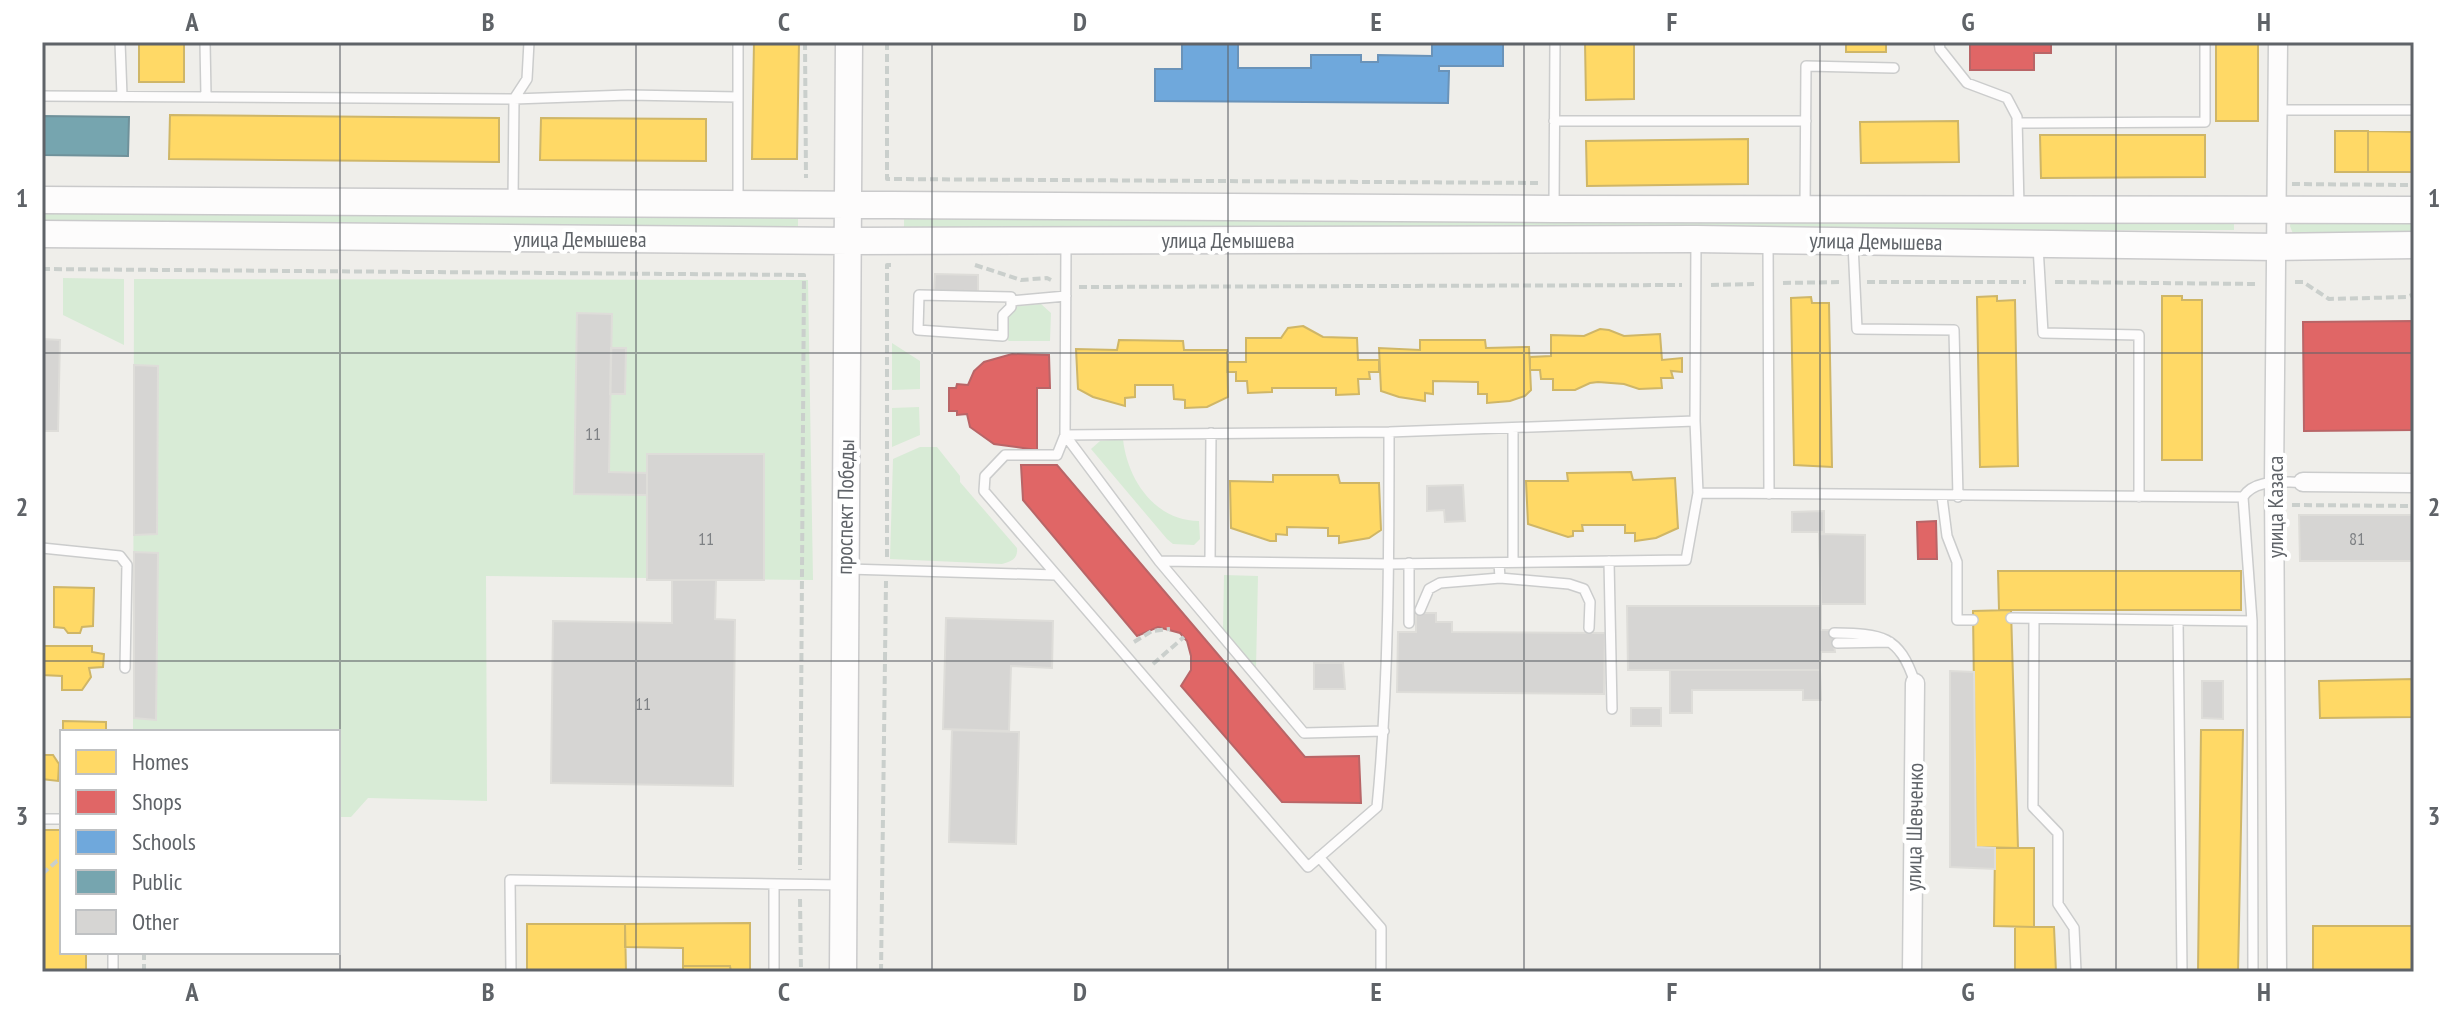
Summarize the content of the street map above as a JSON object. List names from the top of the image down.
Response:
{
  "streets": {
    "street": [
      "улица Демышева",
      "проспект Победы",
      "улица Казаса",
      "улица Шевченко"
    ]
  },
  "crossings": [
    ["улица Демышева", "проспект Победы"],
    ["улица Демышева", "улица Казаса"]
  ],
  "house_numbers": [
    "11",
    "11",
    "81",
    "11"
  ],
  "legend": [
    "Homes",
    "Shops",
    "Schools",
    "Public",
    "Other"
  ],
  "grid": {
    "columns": [
      "A",
      "B",
      "C",
      "D",
      "E",
      "F",
      "G",
      "H"
    ],
    "rows": ["1", "2", "3"]
  }
}
